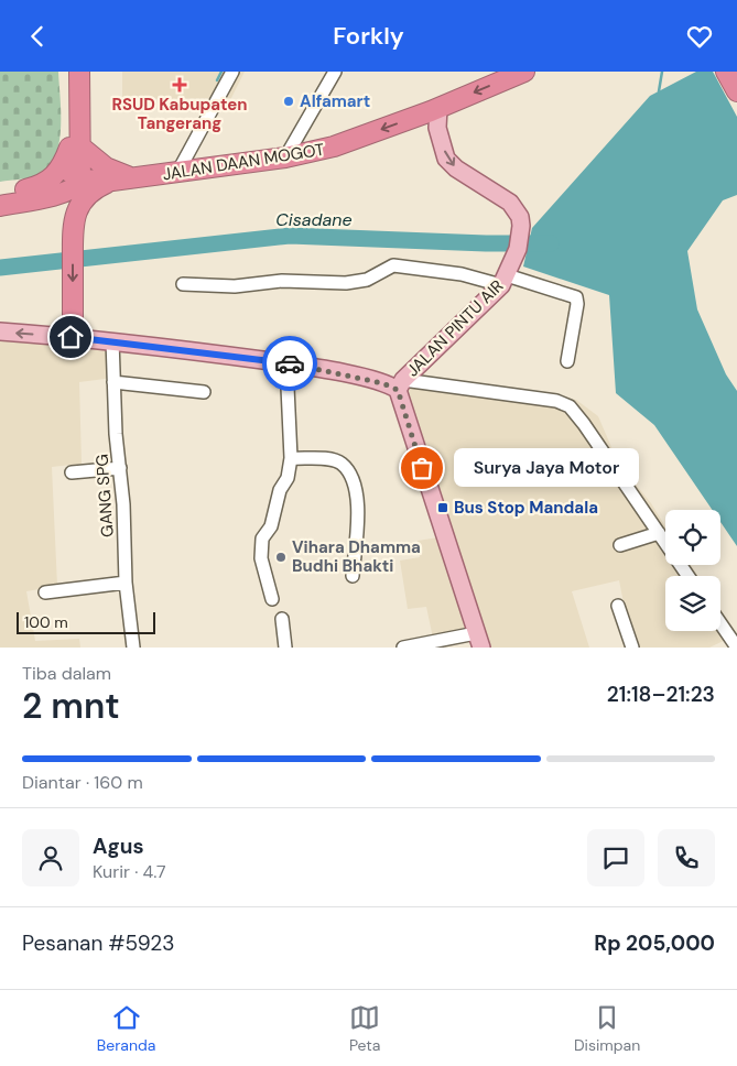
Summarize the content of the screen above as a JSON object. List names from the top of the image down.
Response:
{
  "streets": {
    "highway": ["JALAN DAAN MOGOT"],
    "main road": ["JALAN PINTU AIR"],
    "street": ["GANG SPG"]
  },
  "crossings": [
    ["JALAN DAAN MOGOT", "JALAN PINTU AIR"]
  ],
  "one_way": ["JALAN DAAN MOGOT", "JALAN PINTU AIR"],
  "water": ["Cisadane"],
  "places": {
    "health": ["RSUD Kabupaten Tangerang"],
    "other": ["Alfamart", "Surya Jaya Motor", "Vihara Dhamma Budhi Bhakti"],
    "transit": ["Bus Stop Mandala"]
  },
  "scale_bar": "100 m",
  "page": {
    "header": "Forkly",
    "bubble": "Surya Jaya Motor",
    "scale": "100 m",
    "heading": ["2 mnt", "Tiba dalam", "21:18–21:23"],
    "panel": [
      "Agus",
      "Kurir · 4.7",
      "Pesanan #5923",
      "Rp 205,000"
    ],
    "bar": "Diantar · 160 m",
    "tabs": ["Beranda", "Peta", "Disimpan"]
  }
}
